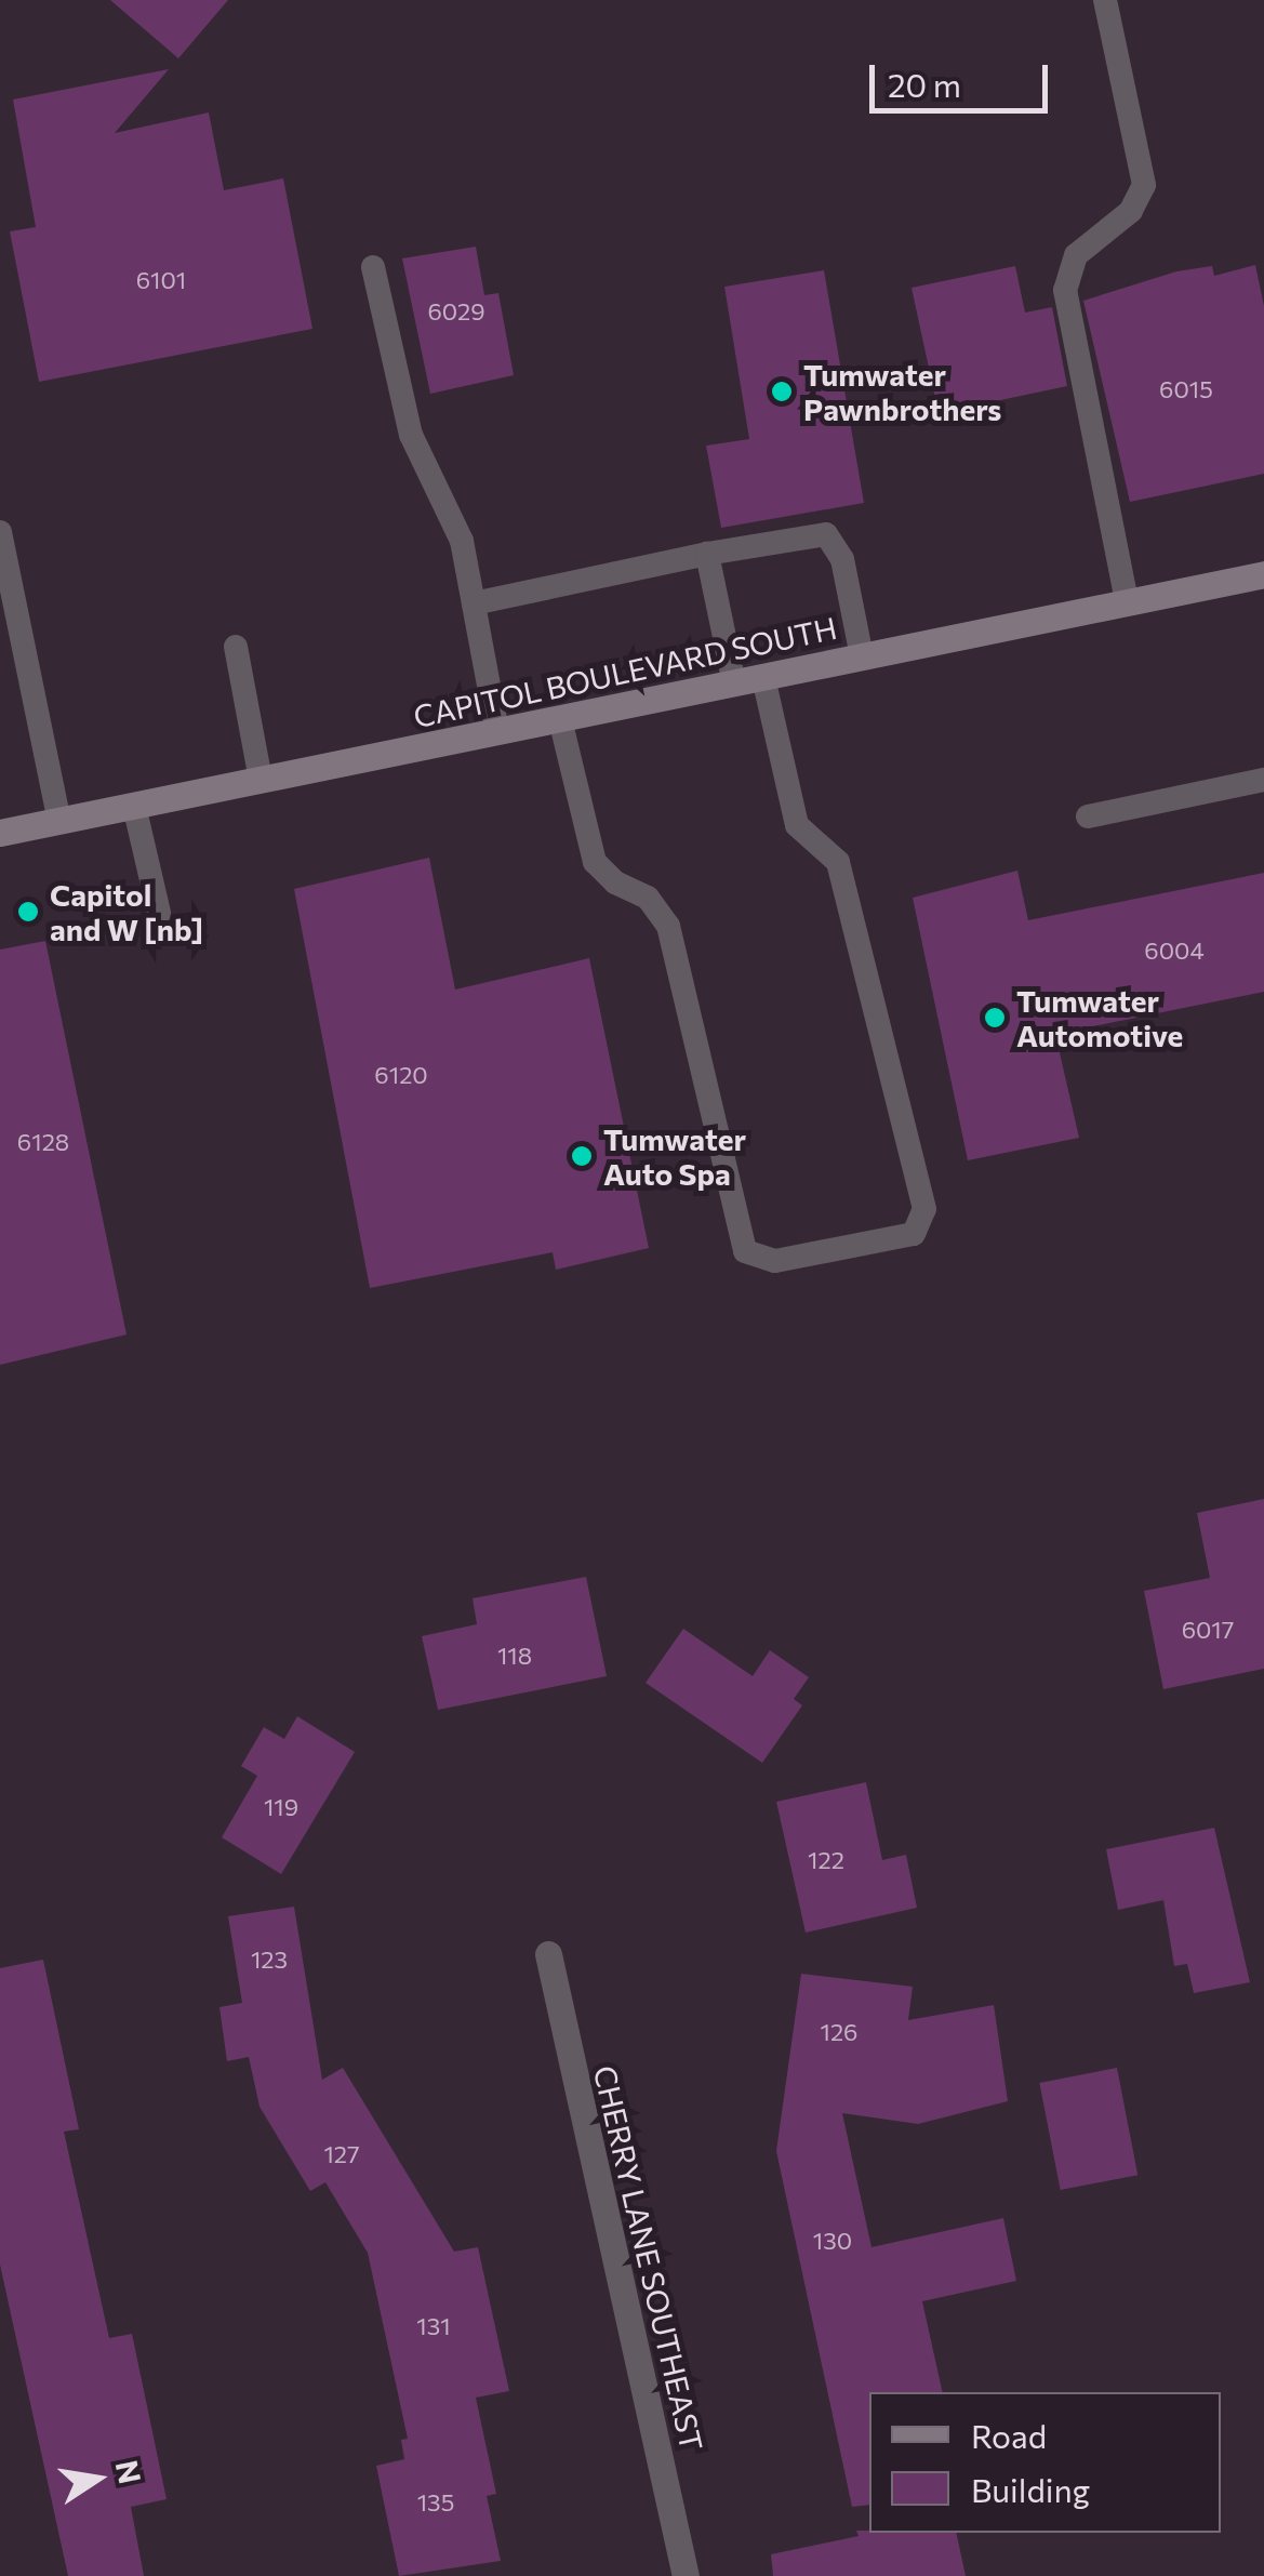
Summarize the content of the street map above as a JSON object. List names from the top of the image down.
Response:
{
  "streets": {
    "main road": ["CAPITOL BOULEVARD SOUTH"],
    "street": ["CHERRY LANE SOUTHEAST"]
  },
  "places": [
    "Tumwater Pawnbrothers",
    "Capitol and W [nb]",
    "Tumwater Automotive",
    "Tumwater Auto Spa"
  ],
  "house_numbers": [
    "6101",
    "6029",
    "6015",
    "6004",
    "6120",
    "6128",
    "6017",
    "118",
    "119",
    "122",
    "123",
    "126",
    "127",
    "130",
    "131",
    "135"
  ],
  "legend": ["Road", "Building"],
  "scale_bar": "20 m",
  "north": "right"
}
